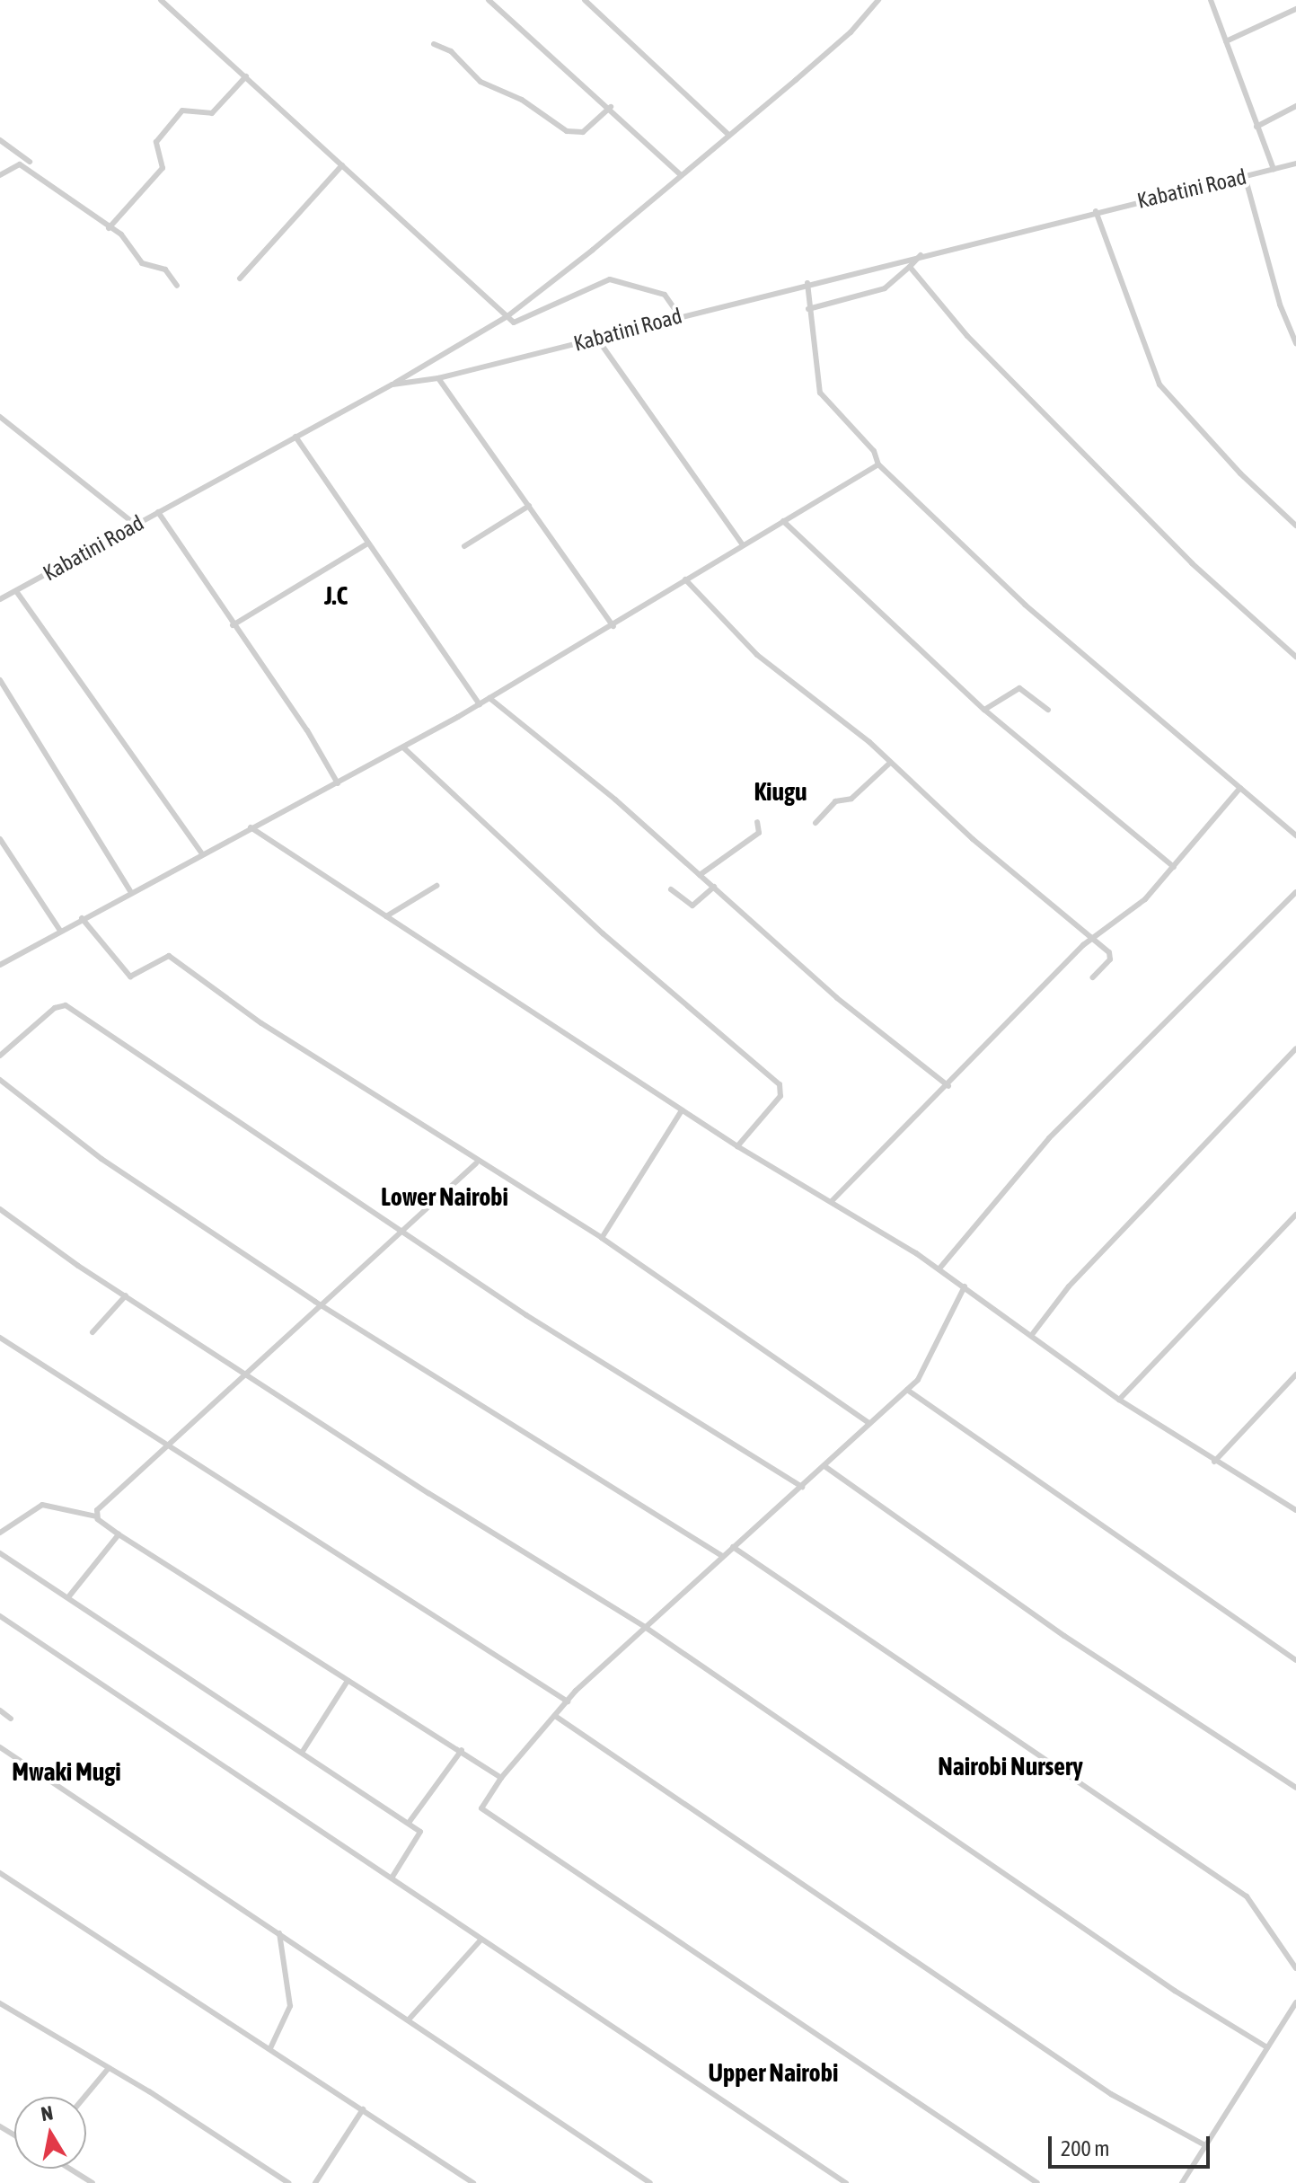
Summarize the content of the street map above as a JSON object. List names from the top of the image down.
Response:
{
  "streets": {
    "street": ["Kabatini Road"]
  },
  "districts": [
    "J.C",
    "Kiugu",
    "Lower Nairobi",
    "Nairobi Nursery",
    "Mwaki Mugi",
    "Upper Nairobi"
  ],
  "scale_bar": "200 m",
  "north": "top"
}
